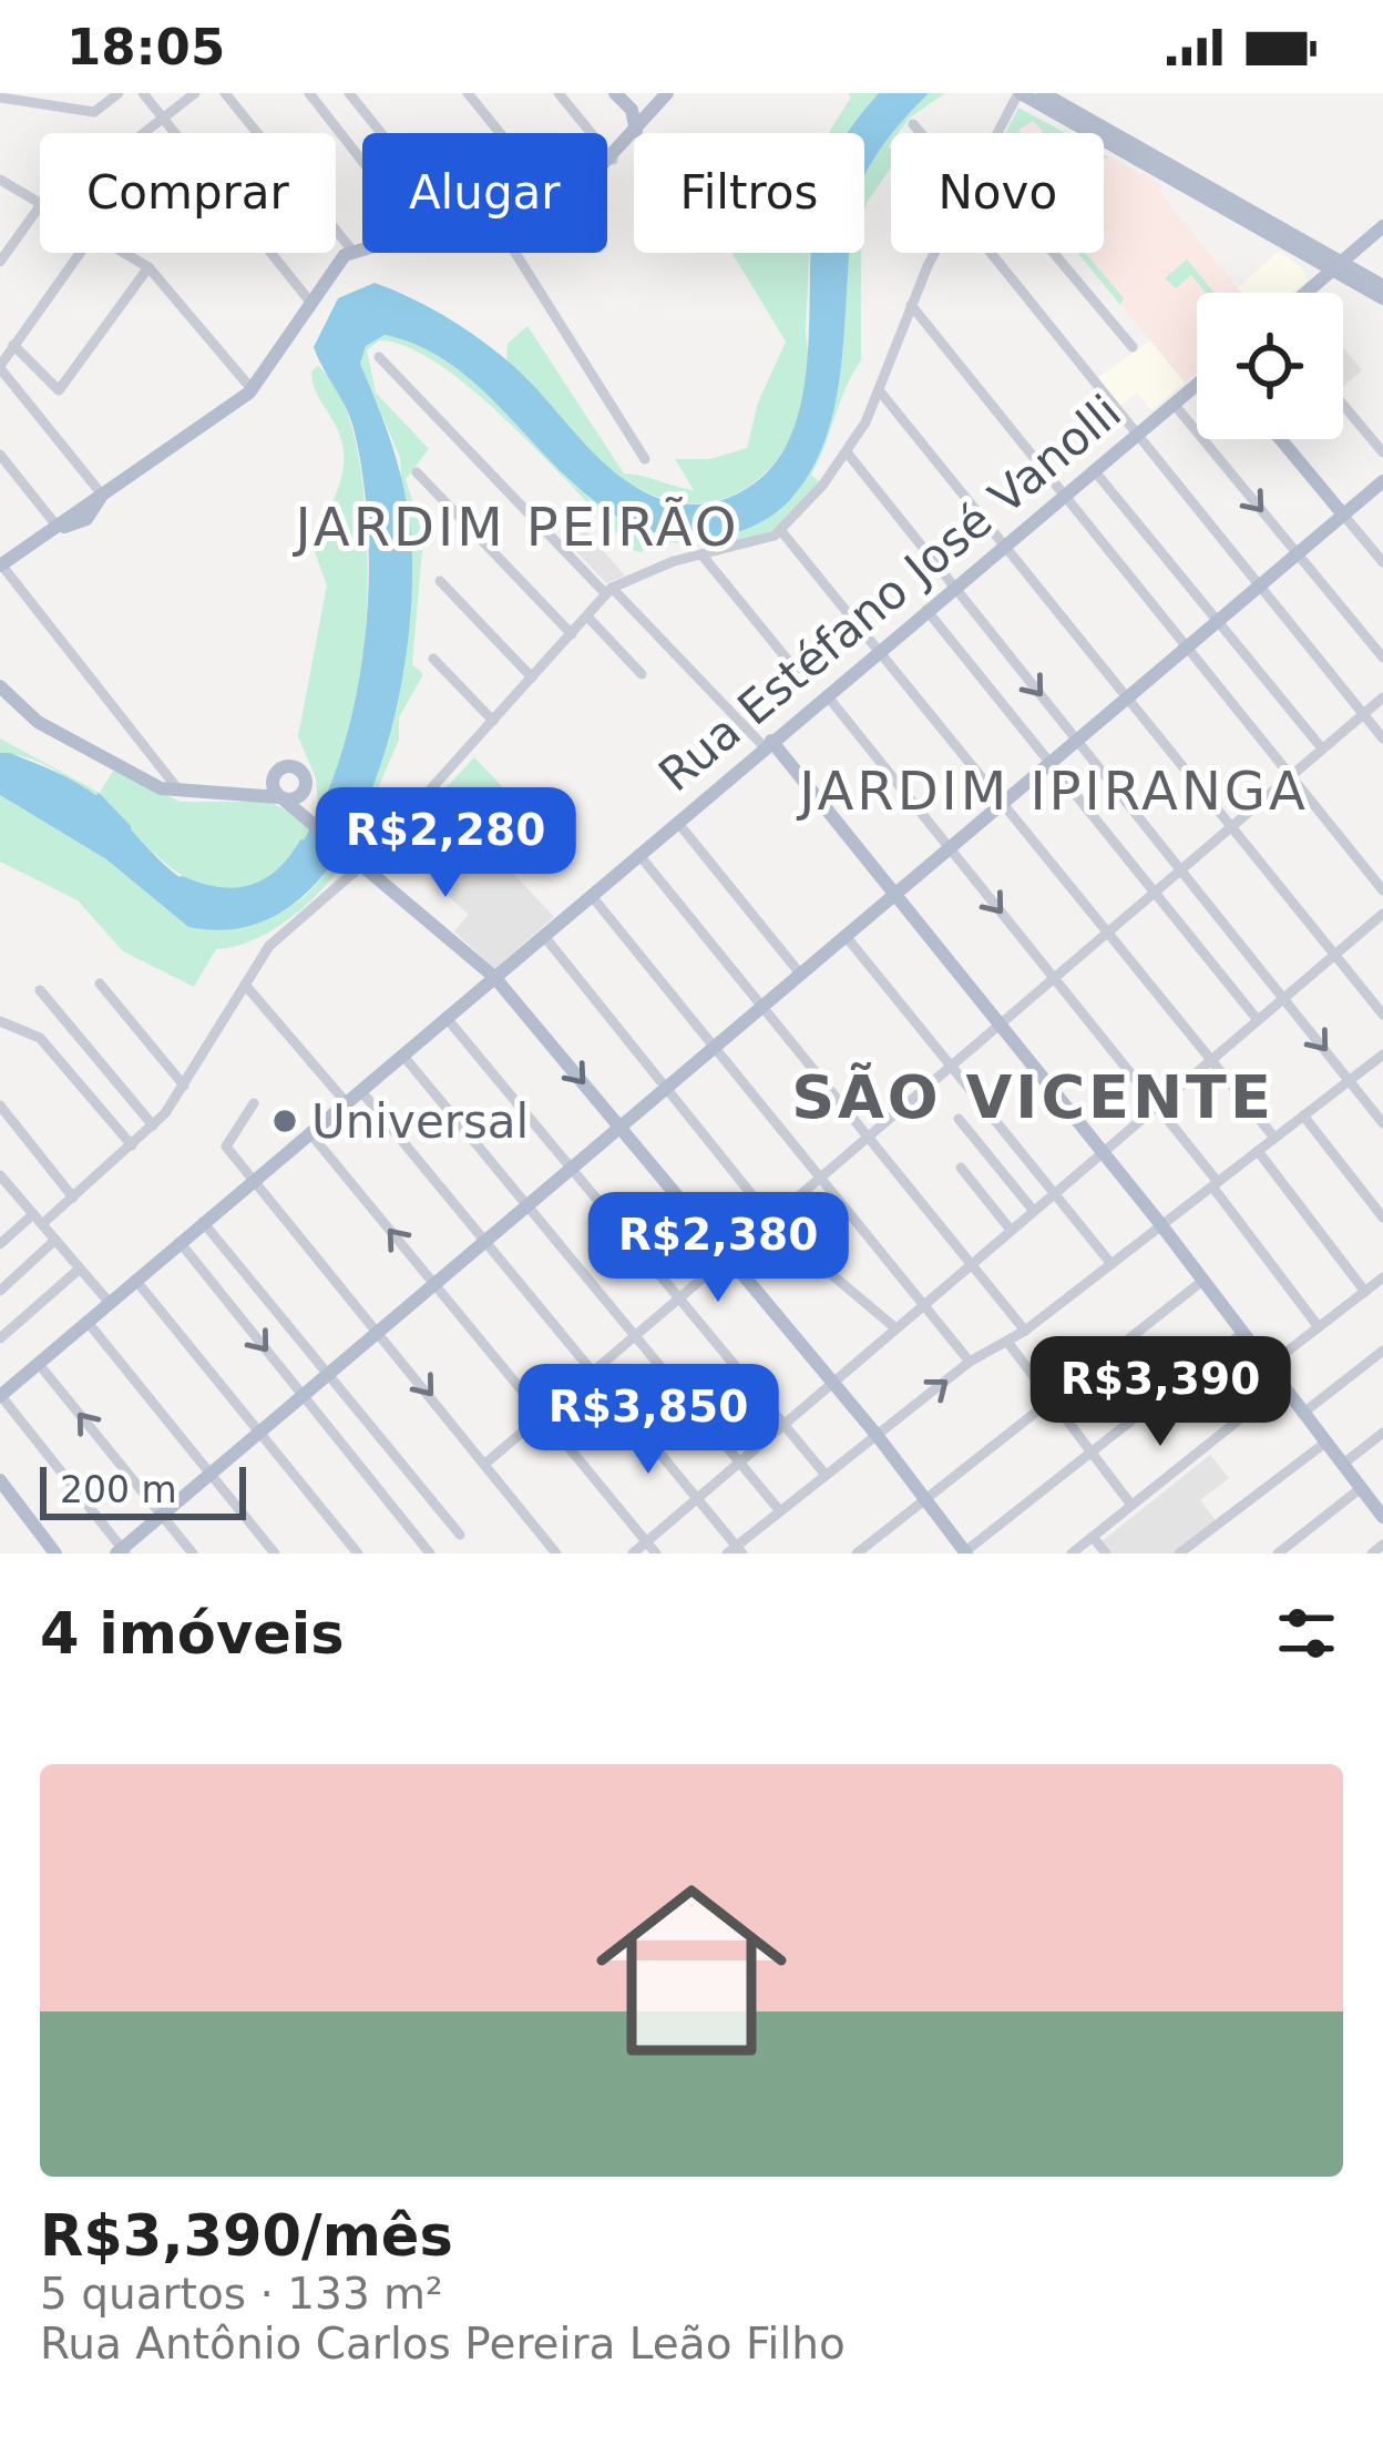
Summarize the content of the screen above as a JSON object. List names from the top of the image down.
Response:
{
  "streets": {
    "main road": ["Rua Estéfano José Vanolli"]
  },
  "districts": ["JARDIM PEIRÃO", "JARDIM IPIRANGA", "SÃO VICENTE"],
  "places": ["Universal"],
  "scale_bar": "200 m",
  "page": {
    "status": "18:05",
    "chip": [
      "Comprar",
      "Alugar",
      "Filtros",
      "Novo"
    ],
    "price": [
      "R$2,280",
      "R$2,380",
      "R$3,390",
      "R$3,850"
    ],
    "scale": "200 m",
    "heading": "4 imóveis",
    "list": [
      {
        "name": "R$3,390/mês",
        "note": "5 quartos · 133 m² · Rua Antônio Carlos Pereira Leão Filho"
      }
    ]
  }
}
